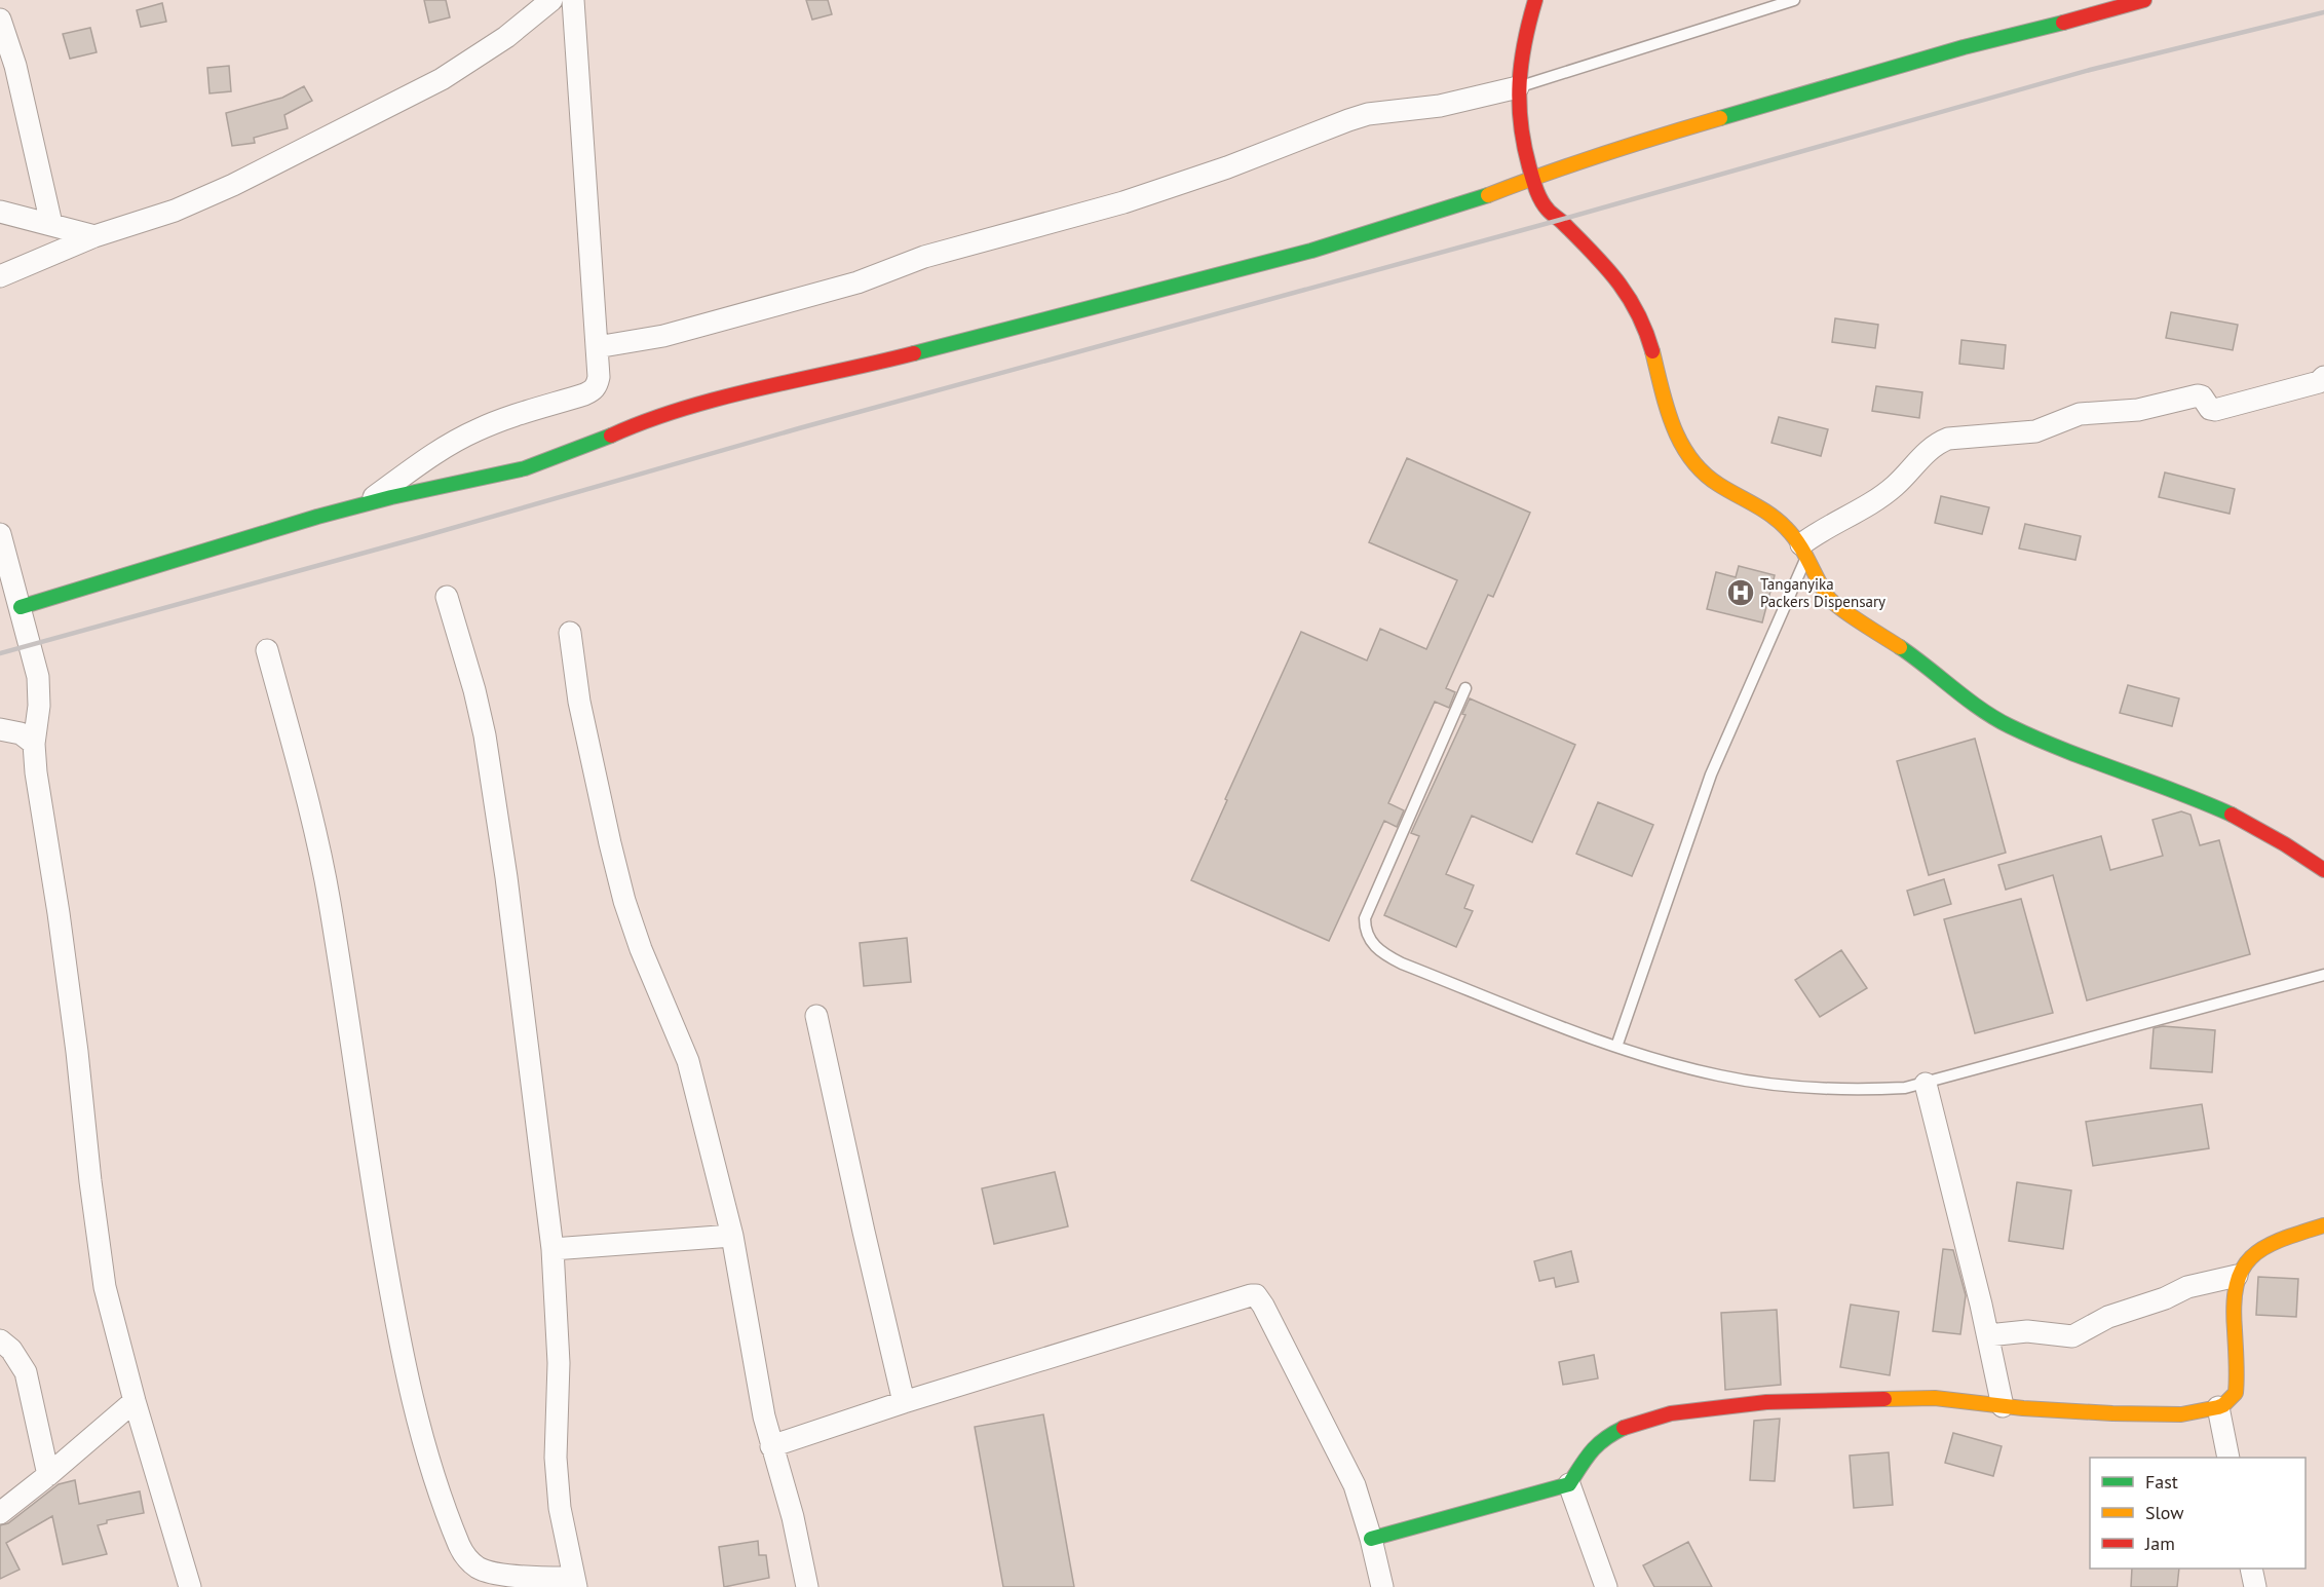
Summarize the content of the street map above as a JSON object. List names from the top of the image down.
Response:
{
  "places": {
    "hospital": ["Tanganyika Packers Dispensary"]
  },
  "legend": ["Fast", "Slow", "Jam"]
}
